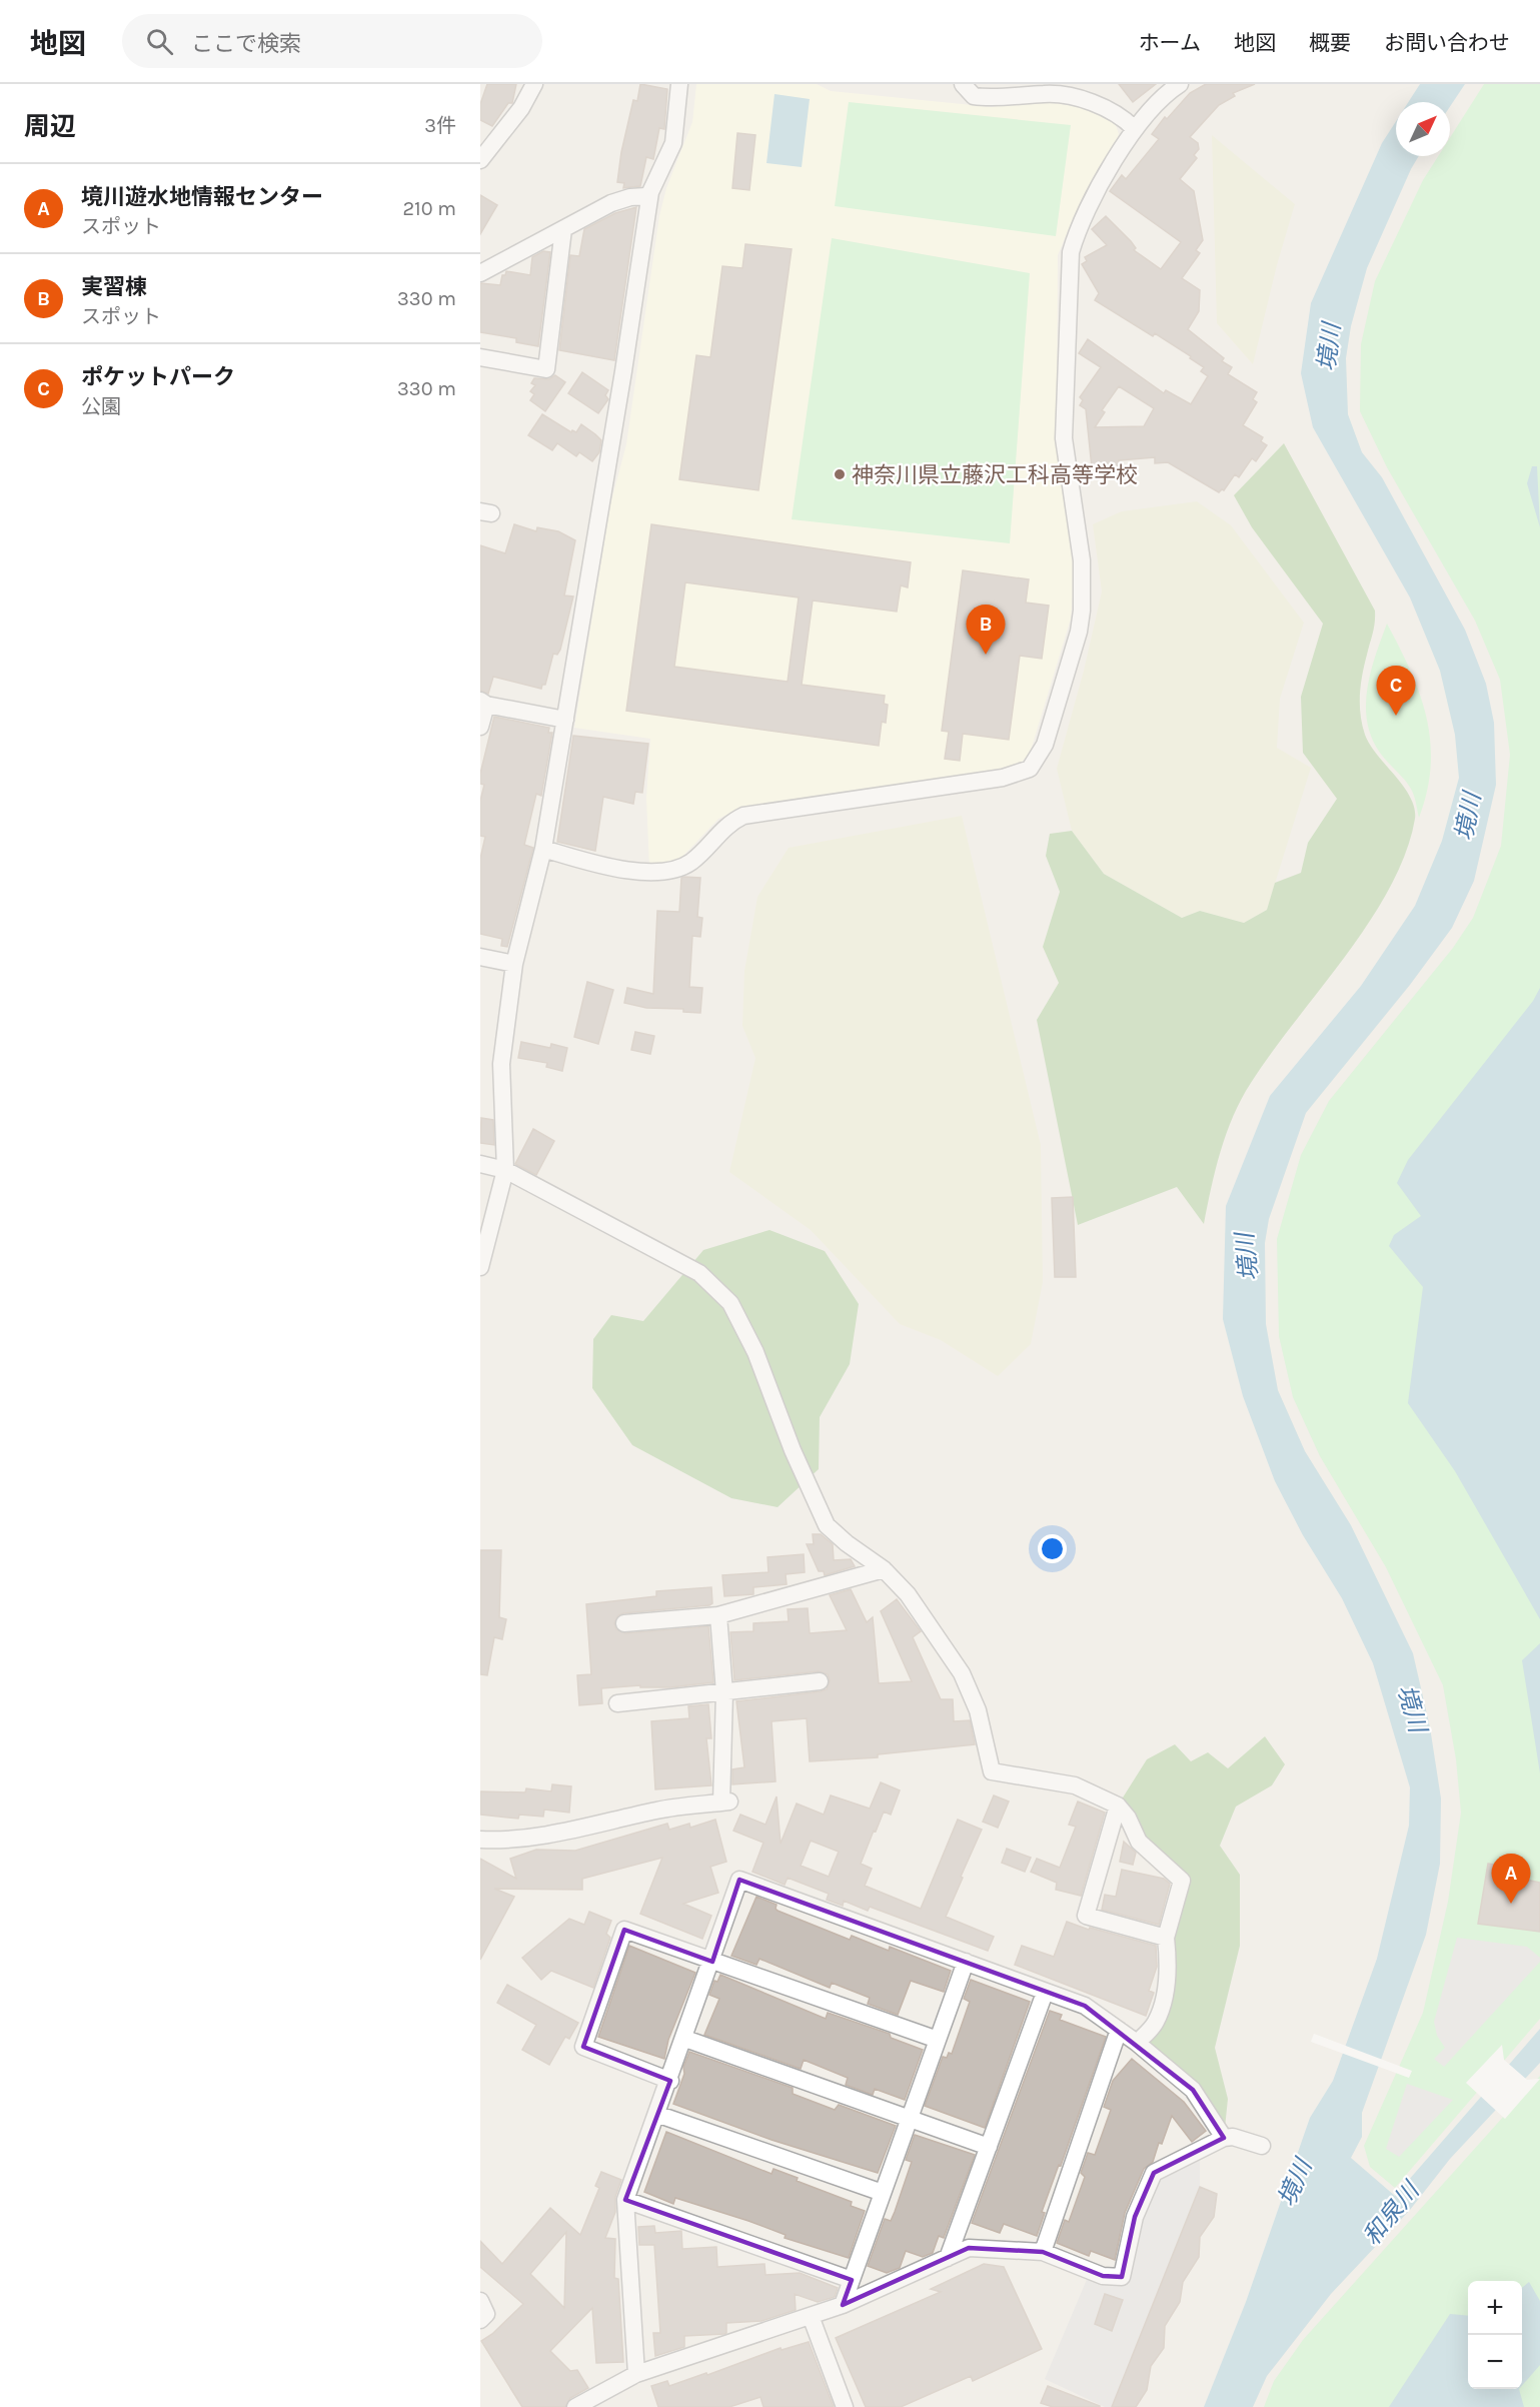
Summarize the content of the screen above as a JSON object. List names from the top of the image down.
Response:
{
  "water": ["境川", "和泉川"],
  "places": ["神奈川県立藤沢工科高等学校"],
  "north": "top right",
  "page": {
    "header": "地図",
    "search": "ここで検索",
    "nav": [
      "ホーム",
      "地図",
      "概要",
      "お問い合わせ"
    ],
    "heading": ["周辺", "3件"],
    "list": [
      {
        "mark": "A",
        "name": "境川遊水地情報センター",
        "note": "スポット",
        "value": "210 m"
      },
      {
        "mark": "B",
        "name": "実習棟",
        "note": "スポット",
        "value": "330 m"
      },
      {
        "mark": "C",
        "name": "ポケットパーク",
        "note": "公園",
        "value": "330 m"
      }
    ],
    "pins": ["B", "C", "A"],
    "map_buttons": ["+", "−"]
  }
}
